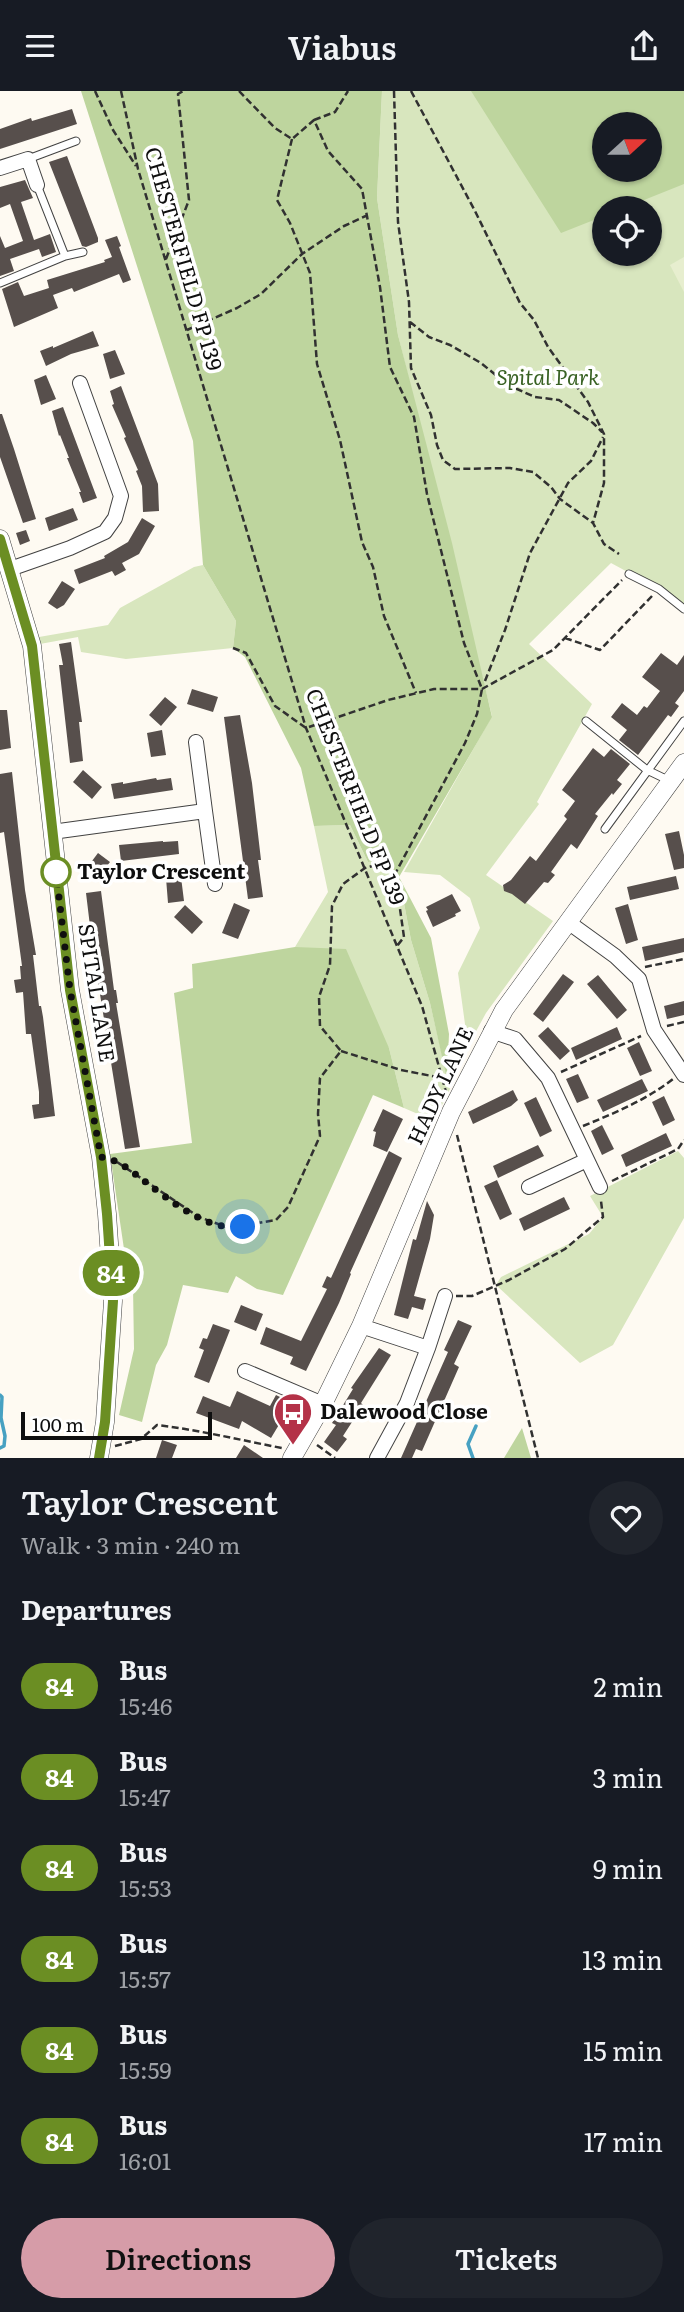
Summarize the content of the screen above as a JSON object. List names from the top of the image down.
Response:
{
  "streets": {
    "street": ["SPITAL LANE", "HADY LANE"],
    "path": ["CHESTERFIELD FP 139"]
  },
  "crossings": [
    ["CHESTERFIELD FP 139", "HADY LANE"]
  ],
  "parks": ["Spital Park"],
  "places": {
    "other": ["Taylor Crescent"],
    "bus stop": ["Dalewood Close"]
  },
  "lines": ["bus line 84"],
  "scale_bar": "100 m",
  "north": "right",
  "page": {
    "header": "Viabus",
    "on_map": "84",
    "scale": "100 m",
    "heading": [
      ["Taylor Crescent", "Walk · 3 min · 240 m"],
      "Departures"
    ],
    "list": [
      {
        "mark": "84",
        "name": "Bus",
        "note": "15:46",
        "value": "2 min"
      },
      {
        "mark": "84",
        "name": "Bus",
        "note": "15:47",
        "value": "3 min"
      },
      {
        "mark": "84",
        "name": "Bus",
        "note": "15:53",
        "value": "9 min"
      },
      {
        "mark": "84",
        "name": "Bus",
        "note": "15:57",
        "value": "13 min"
      },
      {
        "mark": "84",
        "name": "Bus",
        "note": "15:59",
        "value": "15 min"
      },
      {
        "mark": "84",
        "name": "Bus",
        "note": "16:01",
        "value": "17 min"
      }
    ],
    "buttons": ["Directions", "Tickets"]
  }
}
